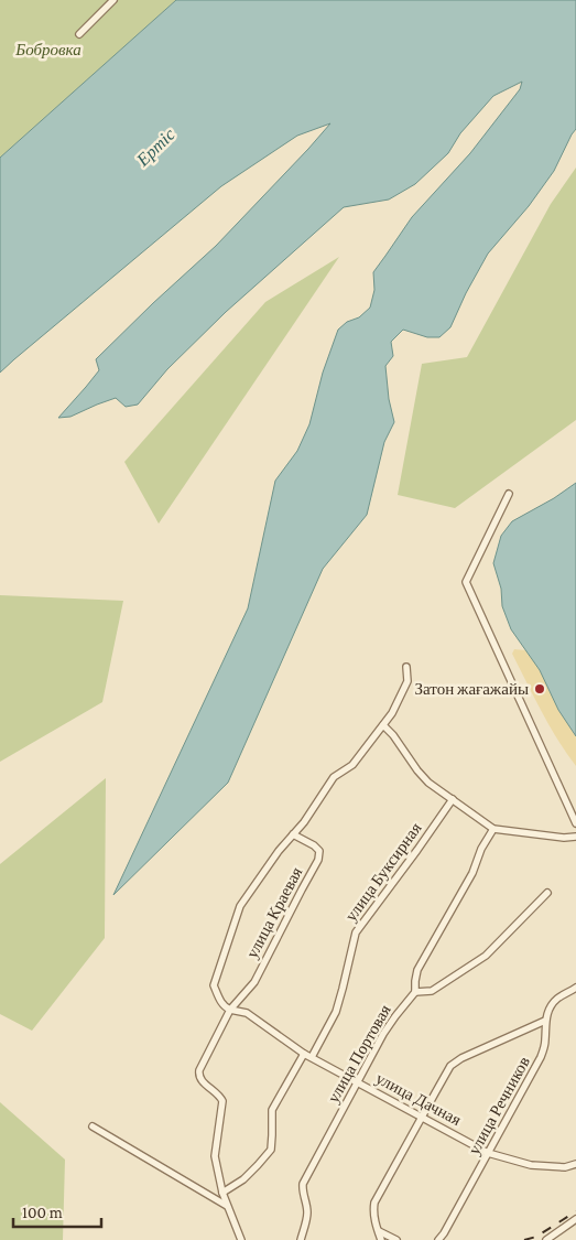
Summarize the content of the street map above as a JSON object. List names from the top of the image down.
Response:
{
  "streets": {
    "street": [
      "улица Буксирная",
      "улица Краевая",
      "улица Портовая",
      "улица Дачная",
      "улица Речников"
    ]
  },
  "crossings": [
    ["улица Буксирная", "улица Дачная"],
    ["улица Краевая", "улица Дачная"],
    ["улица Портовая", "улица Дачная"],
    ["улица Дачная", "улица Речников"]
  ],
  "water": ["Ертіс"],
  "parks": ["Бобровка"],
  "places": ["Затон жағажайы"],
  "scale_bar": "100 m"
}
